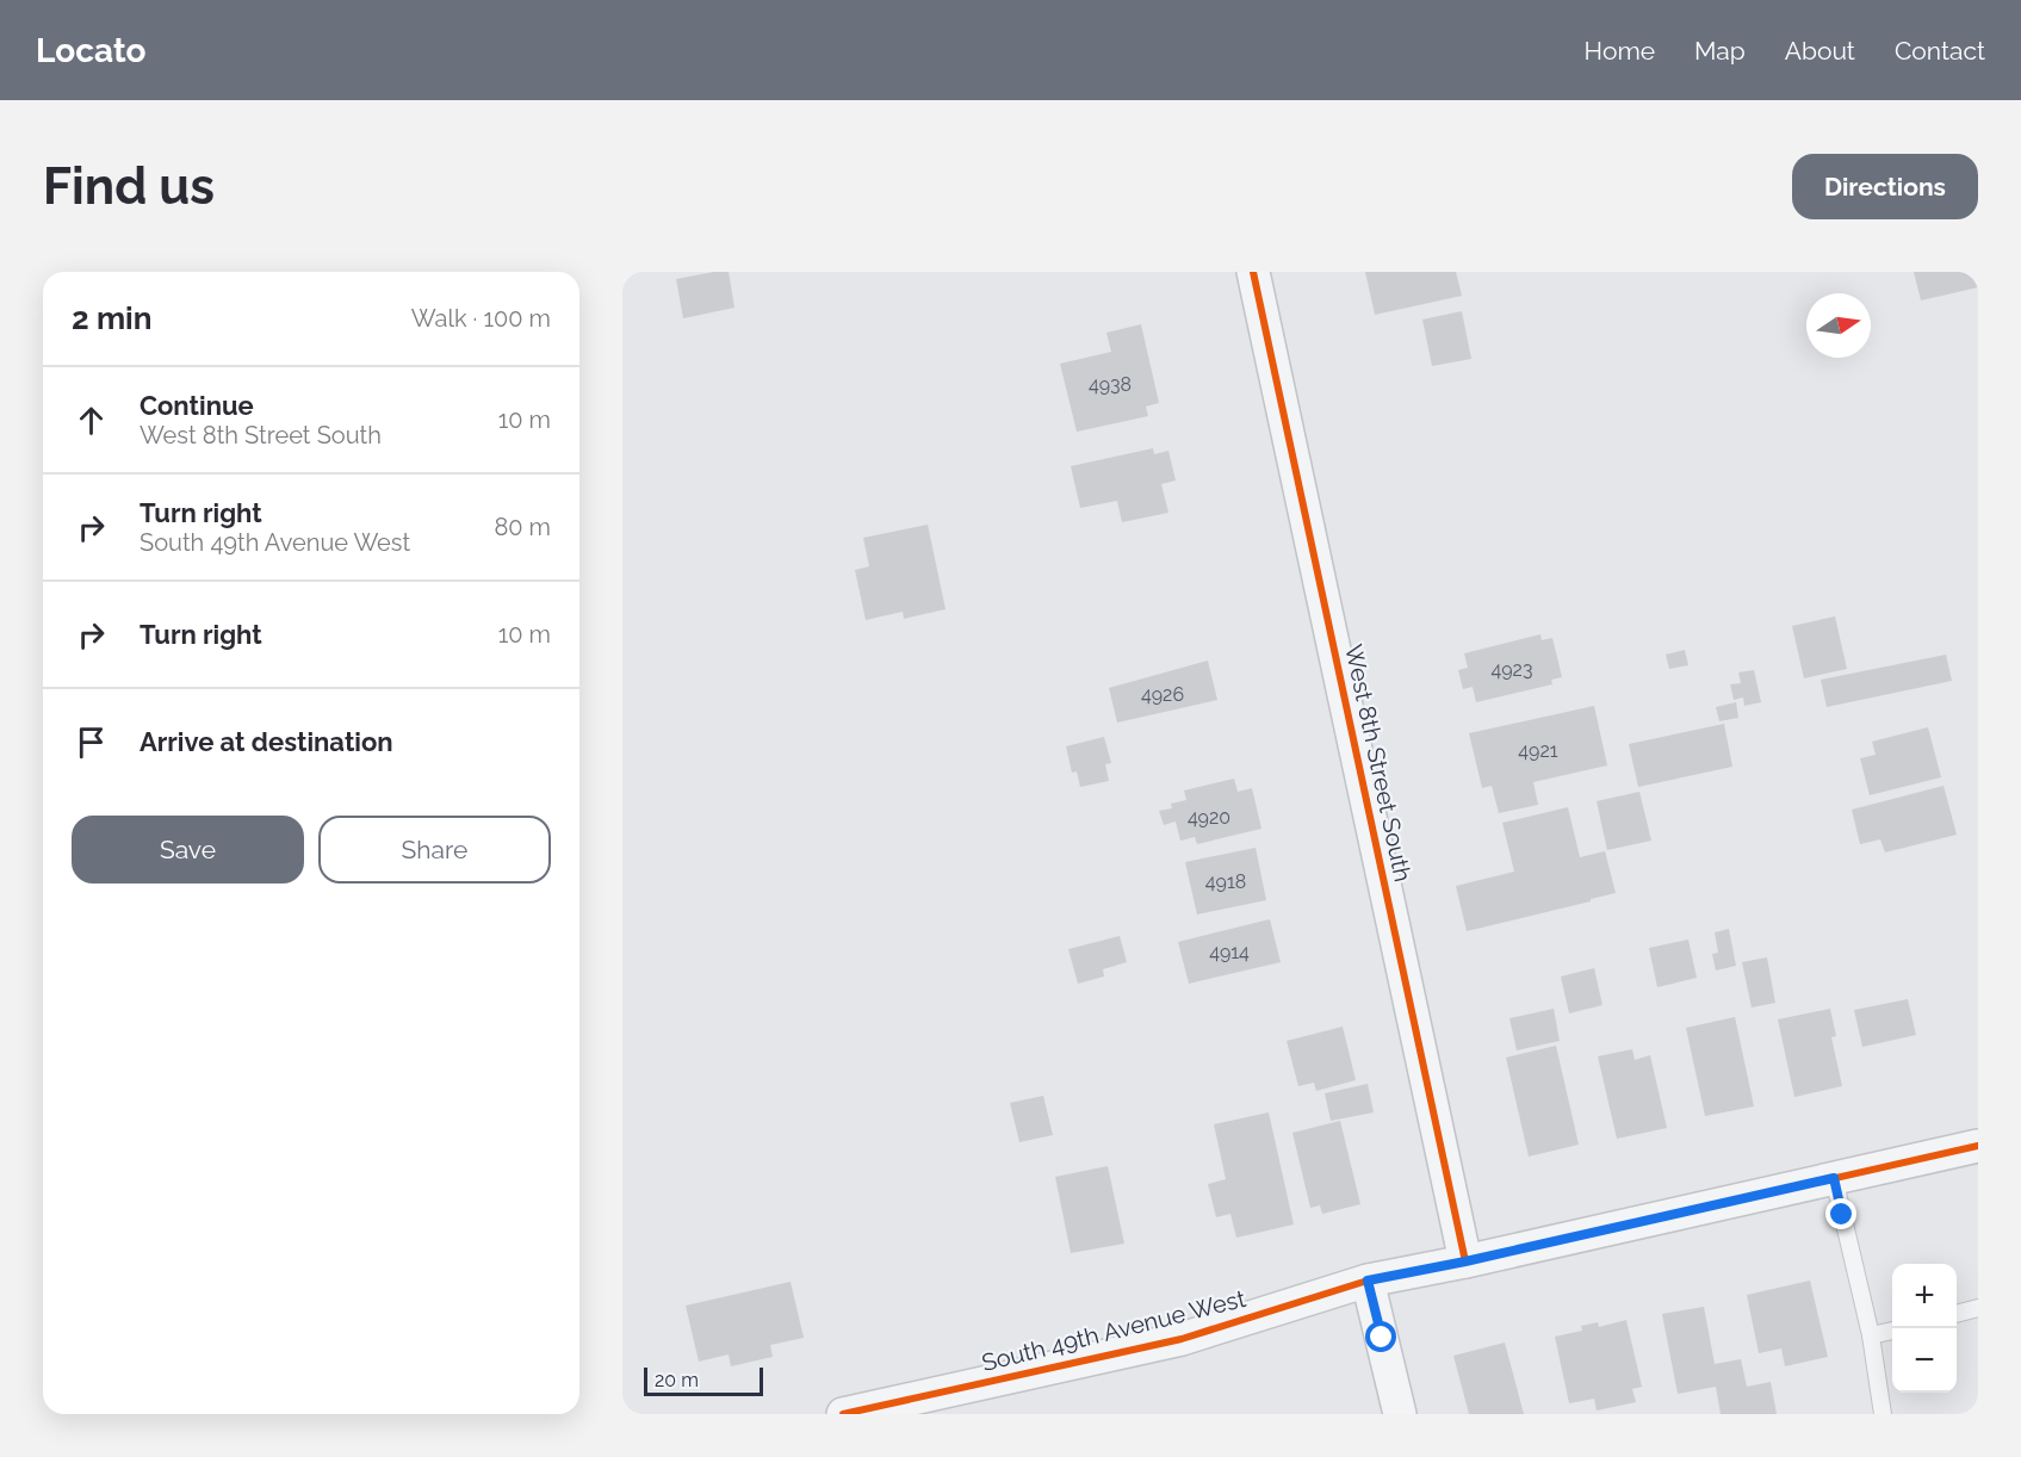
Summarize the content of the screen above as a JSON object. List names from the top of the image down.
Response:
{
  "streets": {
    "street": ["West 8th Street South", "South 49th Avenue West"]
  },
  "crossings": [
    ["West 8th Street South", "South 49th Avenue West"]
  ],
  "house_numbers": [
    "4938",
    "4923",
    "4926",
    "4921",
    "4920",
    "4918",
    "4914"
  ],
  "scale_bar": "20 m",
  "north": "right",
  "page": {
    "header": "Locato",
    "nav": [
      "Home",
      "Map",
      "About",
      "Contact"
    ],
    "buttons": [
      "Directions",
      ["Save", "Share"]
    ],
    "title": "Find us",
    "heading": ["2 min", "Walk · 100 m"],
    "list": [
      ["Continue", "West 8th Street South", "10 m"],
      ["Turn right", "South 49th Avenue West", "80 m"],
      ["Turn right", "10 m"],
      "Arrive at destination"
    ],
    "map_buttons": ["+", "−"],
    "scale": "20 m"
  }
}
